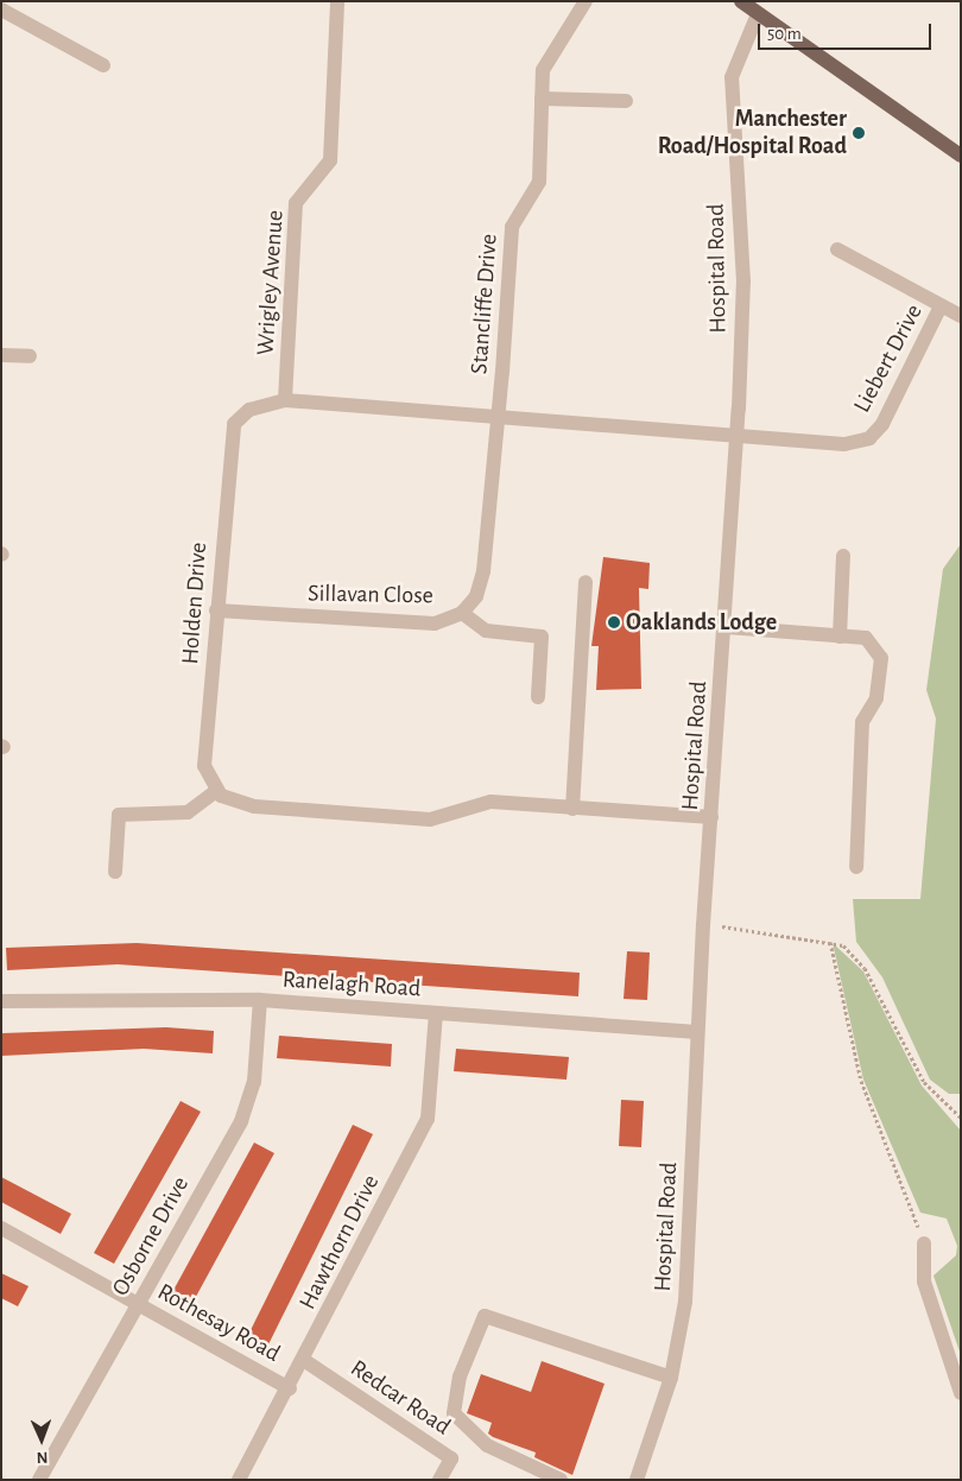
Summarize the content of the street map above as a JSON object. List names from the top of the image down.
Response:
{
  "streets": {
    "street": [
      "Hospital Road",
      "Wrigley Avenue",
      "Stancliffe Drive",
      "Liebert Drive",
      "Sillavan Close",
      "Holden Drive",
      "Ranelagh Road",
      "Osborne Drive",
      "Hawthorn Drive",
      "Rothesay Road",
      "Redcar Road"
    ]
  },
  "crossings": [
    ["Hospital Road", "Liebert Drive"],
    ["Hospital Road", "Holden Drive"],
    ["Hospital Road", "Ranelagh Road"],
    ["Wrigley Avenue", "Holden Drive"],
    ["Stancliffe Drive", "Sillavan Close"],
    ["Stancliffe Drive", "Holden Drive"],
    ["Liebert Drive", "Holden Drive"],
    ["Sillavan Close", "Holden Drive"],
    ["Ranelagh Road", "Osborne Drive"],
    ["Ranelagh Road", "Hawthorn Drive"],
    ["Osborne Drive", "Rothesay Road"],
    ["Hawthorn Drive", "Rothesay Road"],
    ["Hawthorn Drive", "Redcar Road"]
  ],
  "places": ["Manchester Road/Hospital Road", "Oaklands Lodge"],
  "scale_bar": "50 m",
  "north": "bottom"
}
